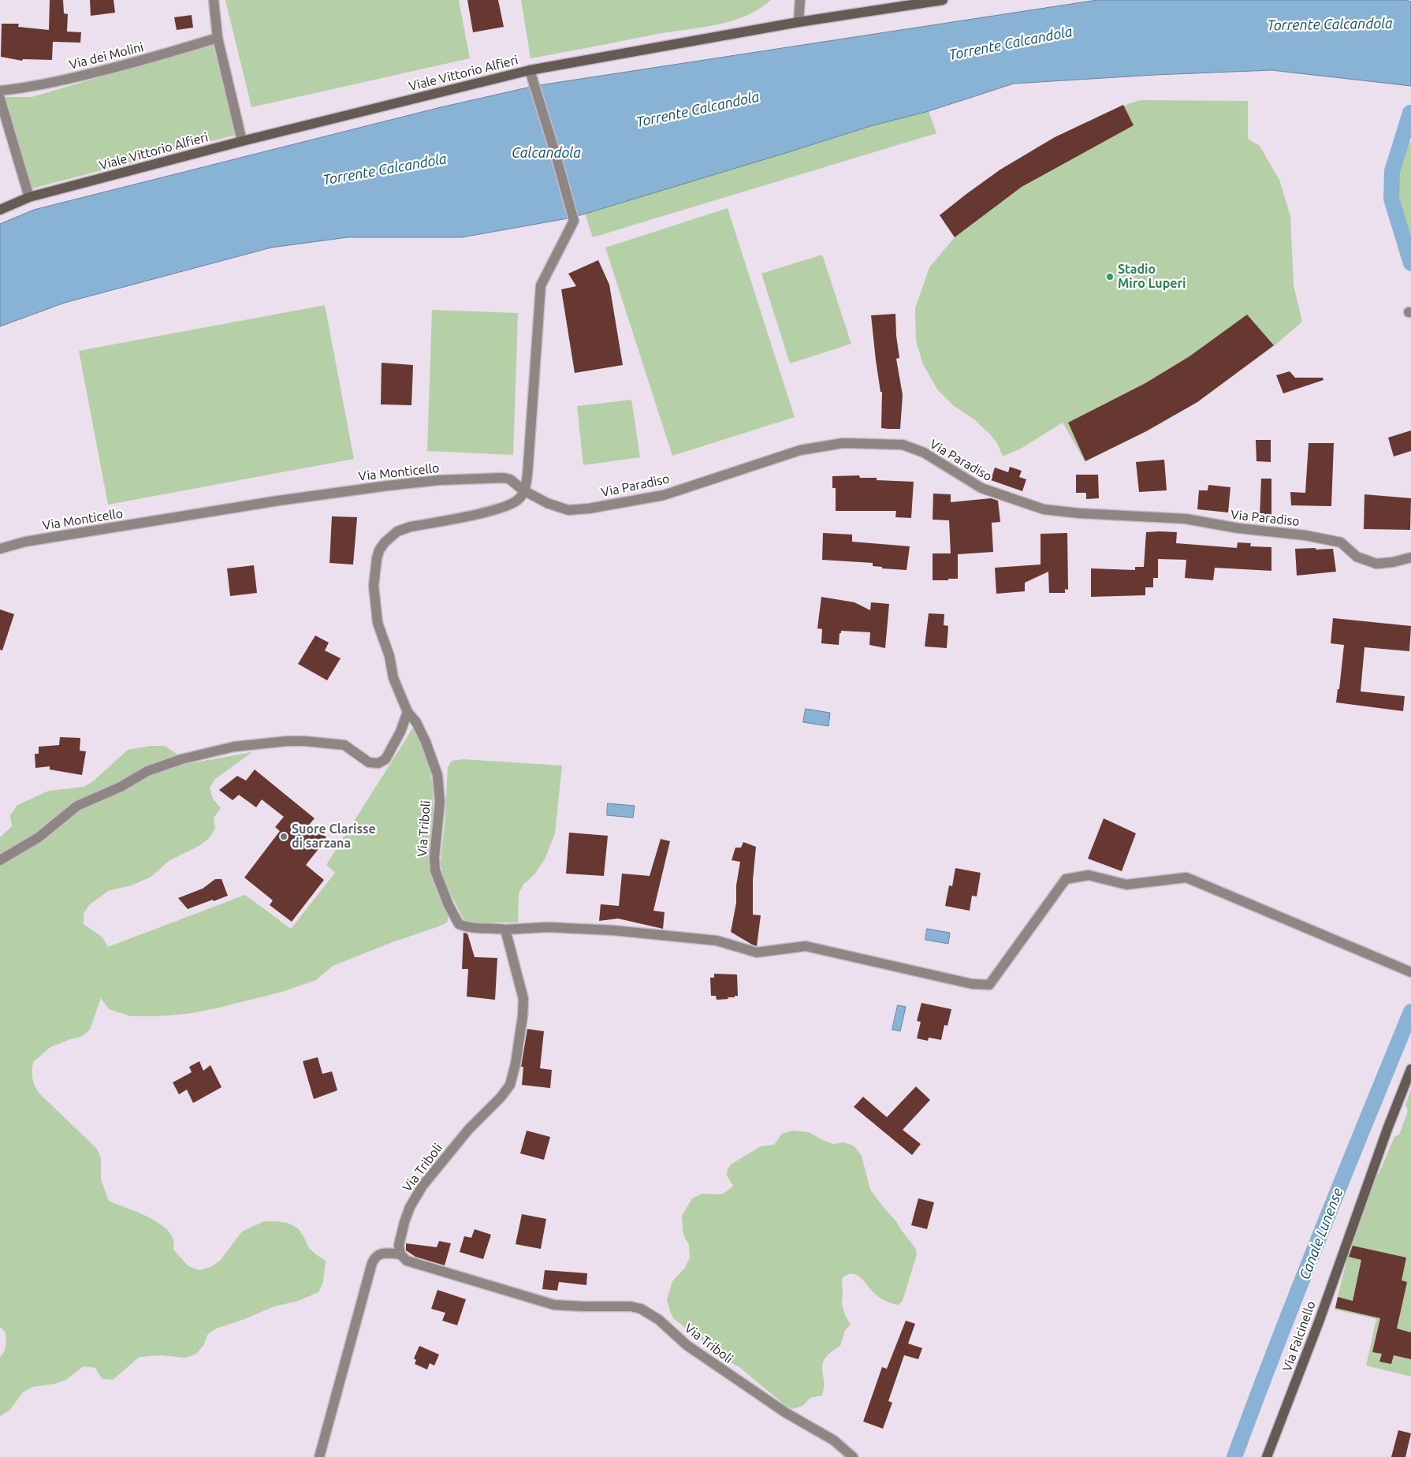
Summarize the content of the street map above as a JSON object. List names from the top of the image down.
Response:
{
  "streets": {
    "street": [
      "Via dei Molini",
      "Viale Vittorio Alfieri",
      "Via Paradiso",
      "Via Monticello",
      "Via Triboli",
      "Via Falcinello"
    ]
  },
  "crossings": [
    ["Via Paradiso", "Via Monticello"]
  ],
  "water": ["Torrente Calcandola", "Calcandola", "Canale Lunense"],
  "places": ["Stadio Miro Luperi", "Suore Clarisse di sarzana"]
}
